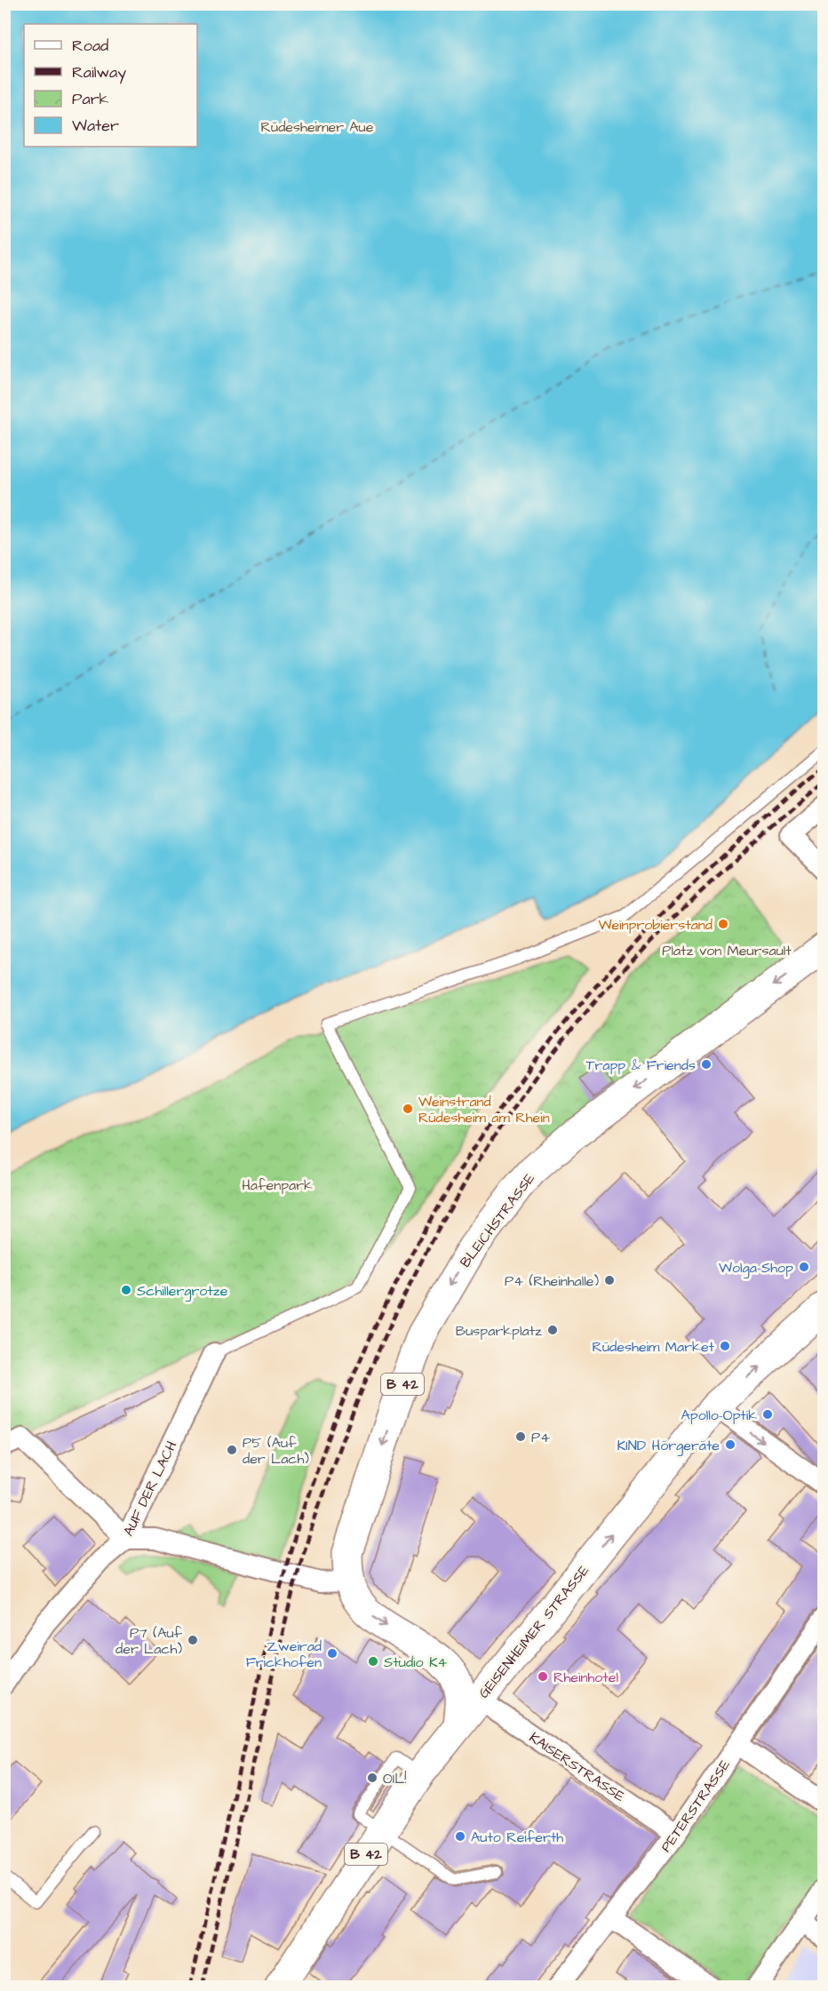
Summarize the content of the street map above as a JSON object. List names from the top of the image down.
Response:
{
  "streets": {
    "main road": ["BLEICHSTRASSE", "B 42", "GEISENHEIMER STRASSE"],
    "street": ["AUF DER LACH", "KAISERSTRASSE", "PETERSTRASSE"]
  },
  "crossings": [
    ["BLEICHSTRASSE", "B 42"],
    ["B 42", "GEISENHEIMER STRASSE"],
    ["GEISENHEIMER STRASSE", "KAISERSTRASSE"],
    ["KAISERSTRASSE", "PETERSTRASSE"]
  ],
  "one_way": ["BLEICHSTRASSE", "GEISENHEIMER STRASSE"],
  "parks": ["Rüdesheimer Aue", "Platz von Meursault", "Hafenpark"],
  "places": [
    "Weinprobierstand",
    "Trapp & Friends",
    "Weinstrand Rüdesheim am Rhein",
    "Wolga-Shop",
    "P4 (Rheinhalle)",
    "Schillergrotze",
    "Busparkplatz",
    "Rüdesheim Market",
    "Apollo-Optik",
    "P4",
    "KIND Hörgeräte",
    "P5 (Auf der Lach)",
    "P7 (Auf der Lach)",
    "Zweirad Frickhofen",
    "Studio K4",
    "Rheinhotel",
    "OIL!",
    "Auto Reiferth"
  ],
  "legend": [
    "Road",
    "Railway",
    "Park",
    "Water"
  ]
}
